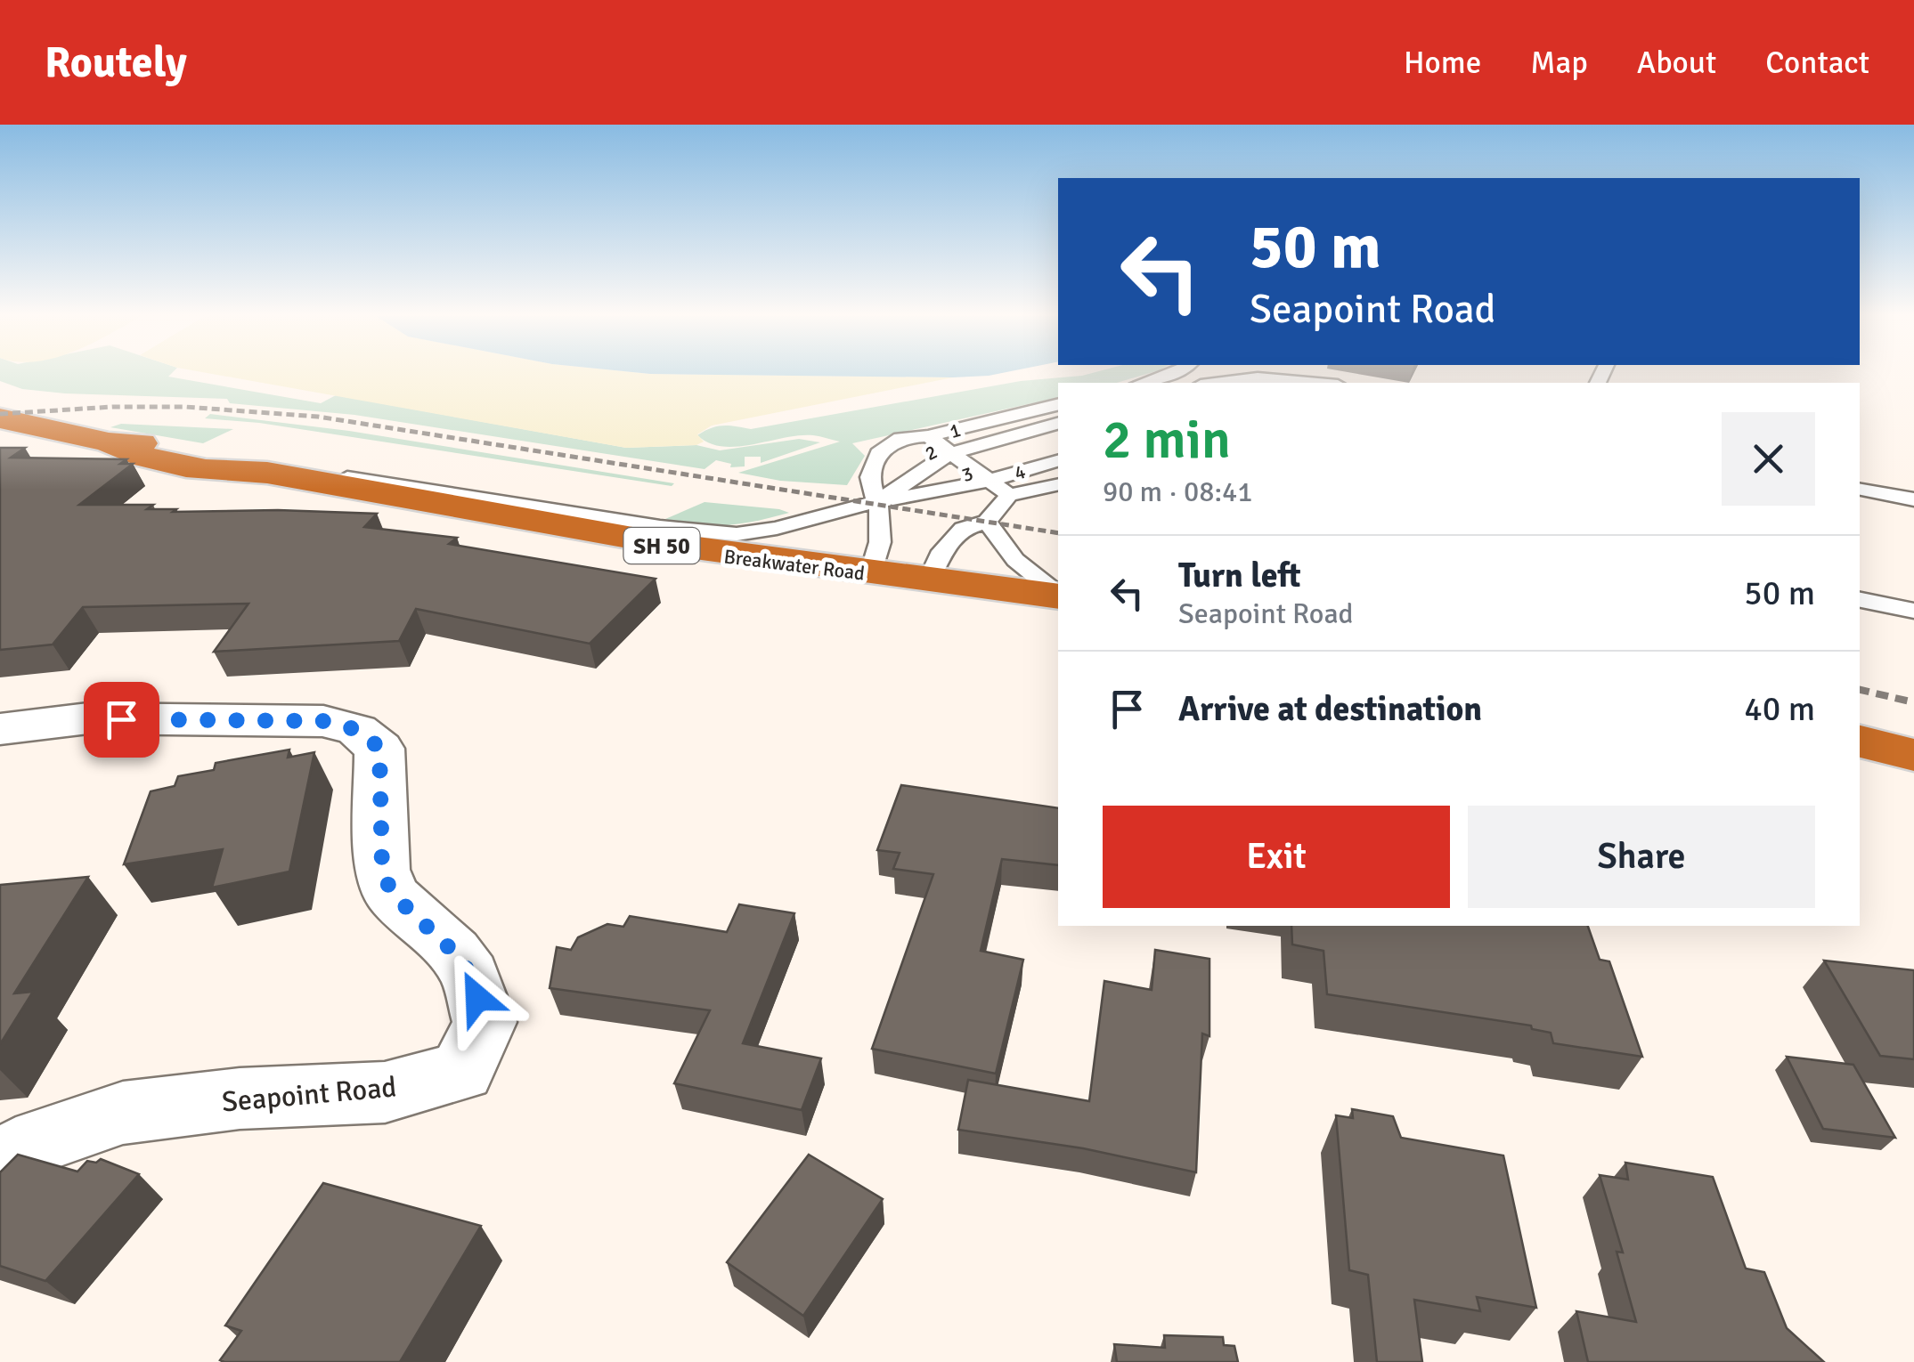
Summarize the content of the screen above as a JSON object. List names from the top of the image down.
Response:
{
  "streets": {
    "highway": ["SH 50", "Breakwater Road"],
    "street": ["Seapoint Road"],
    "lane": [
      "1",
      "2",
      "4",
      "3"
    ]
  },
  "crossings": [
    ["1", "2"],
    ["1", "4"],
    ["1", "3"],
    ["2", "4"],
    ["2", "3"],
    ["4", "3"],
    ["SH 50", "Breakwater Road"]
  ],
  "page": {
    "header": "Routely",
    "nav": [
      "Home",
      "Map",
      "About",
      "Contact"
    ],
    "turn": ["50 m", "Seapoint Road"],
    "heading": ["2 min", "90 m · 08:41"],
    "list": [
      {
        "name": "Turn left",
        "note": "Seapoint Road",
        "value": "50 m"
      },
      {
        "name": "Arrive at destination",
        "value": "40 m"
      }
    ],
    "buttons": ["Exit", "Share"]
  }
}
